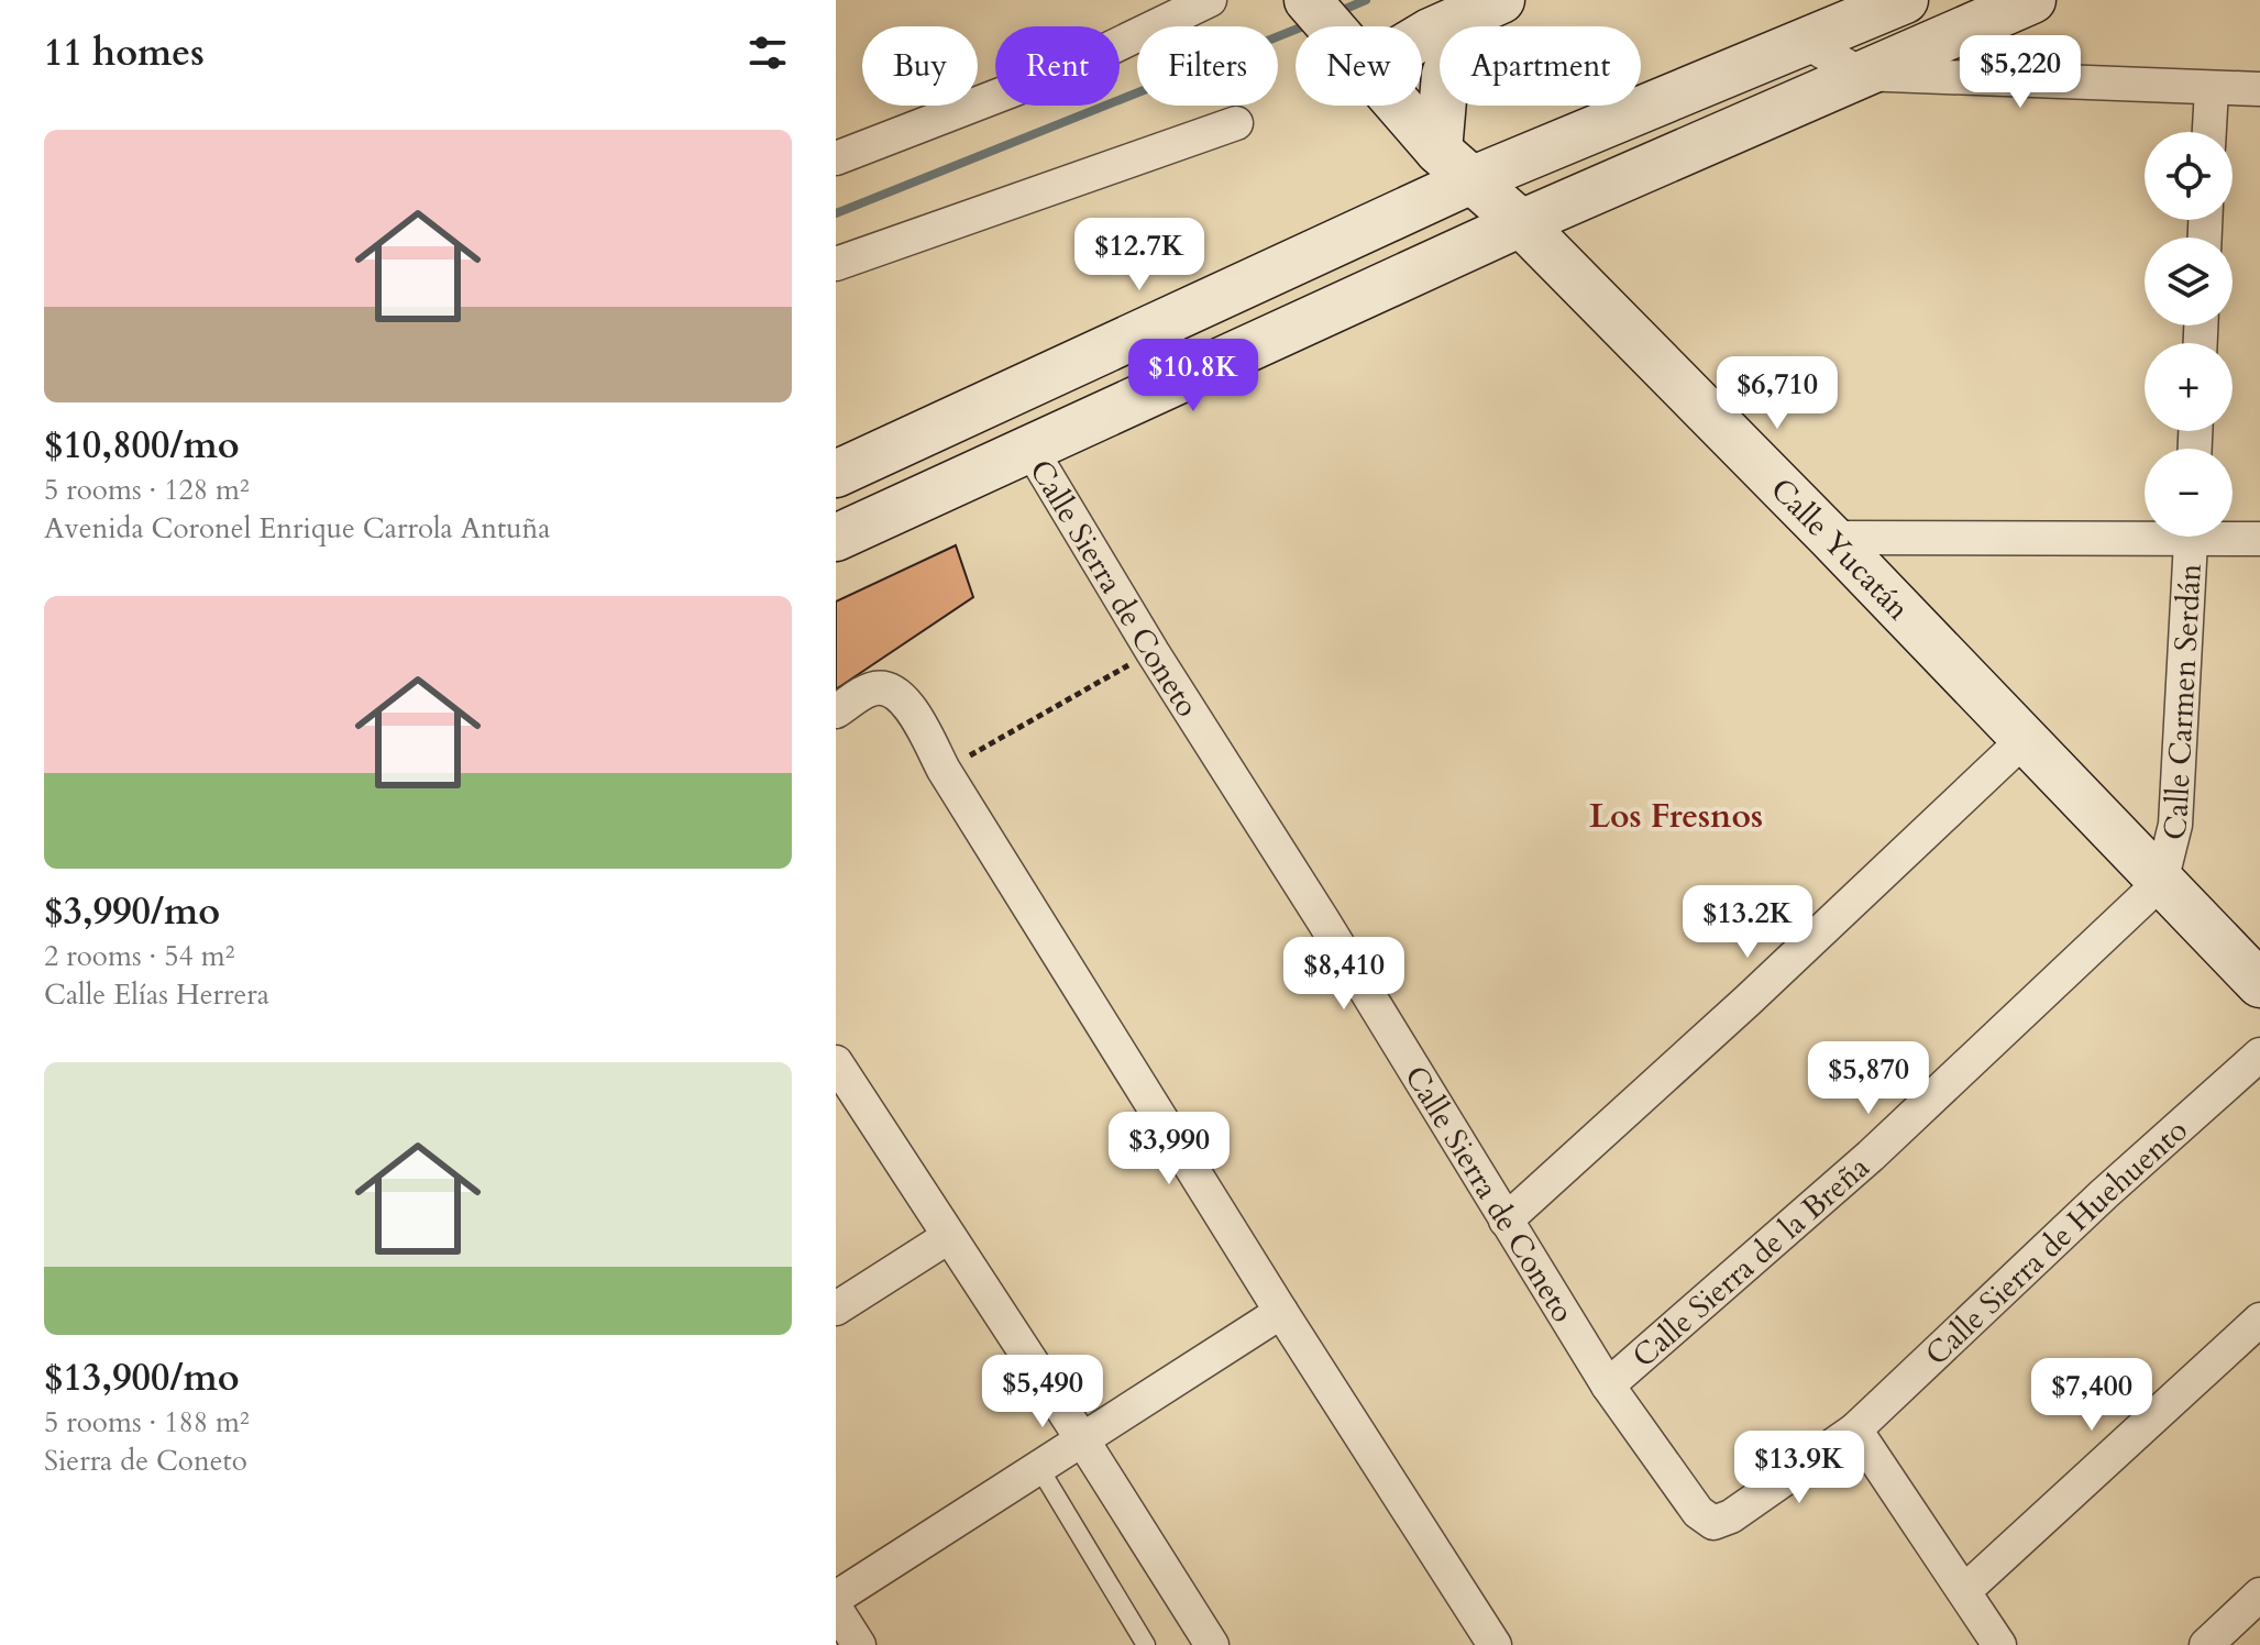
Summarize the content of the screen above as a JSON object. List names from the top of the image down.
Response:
{
  "streets": {
    "main road": ["Calle Yucatán"],
    "street": [
      "Calle Sierra de Coneto",
      "Calle Carmen Serdán",
      "Calle Sierra de Huehuento",
      "Calle Sierra de la Breña"
    ]
  },
  "crossings": [
    ["Calle Yucatán", "Calle Carmen Serdán"],
    ["Calle Yucatán", "Calle Sierra de la Breña"],
    ["Calle Sierra de Coneto", "Calle Sierra de Huehuento"],
    ["Calle Sierra de Coneto", "Calle Sierra de la Breña"],
    ["Calle Carmen Serdán", "Calle Sierra de la Breña"]
  ],
  "districts": ["Los Fresnos"],
  "page": {
    "heading": "11 homes",
    "chip": [
      "Buy",
      "Rent",
      "Filters",
      "New",
      "Apartment"
    ],
    "price": [
      "$5,220",
      "$12.7K",
      "$10.8K",
      "$6,710",
      "$13.2K",
      "$8,410",
      "$5,870",
      "$3,990",
      "$5,490",
      "$7,400",
      "$13.9K"
    ],
    "list": [
      {
        "name": "$10,800/mo",
        "note": "5 rooms · 128 m² · Avenida Coronel Enrique Carrola Antuña"
      },
      {
        "name": "$3,990/mo",
        "note": "2 rooms · 54 m² · Calle Elías Herrera"
      },
      {
        "name": "$13,900/mo",
        "note": "5 rooms · 188 m² · Sierra de Coneto"
      }
    ],
    "map_buttons": ["+", "−"]
  }
}
